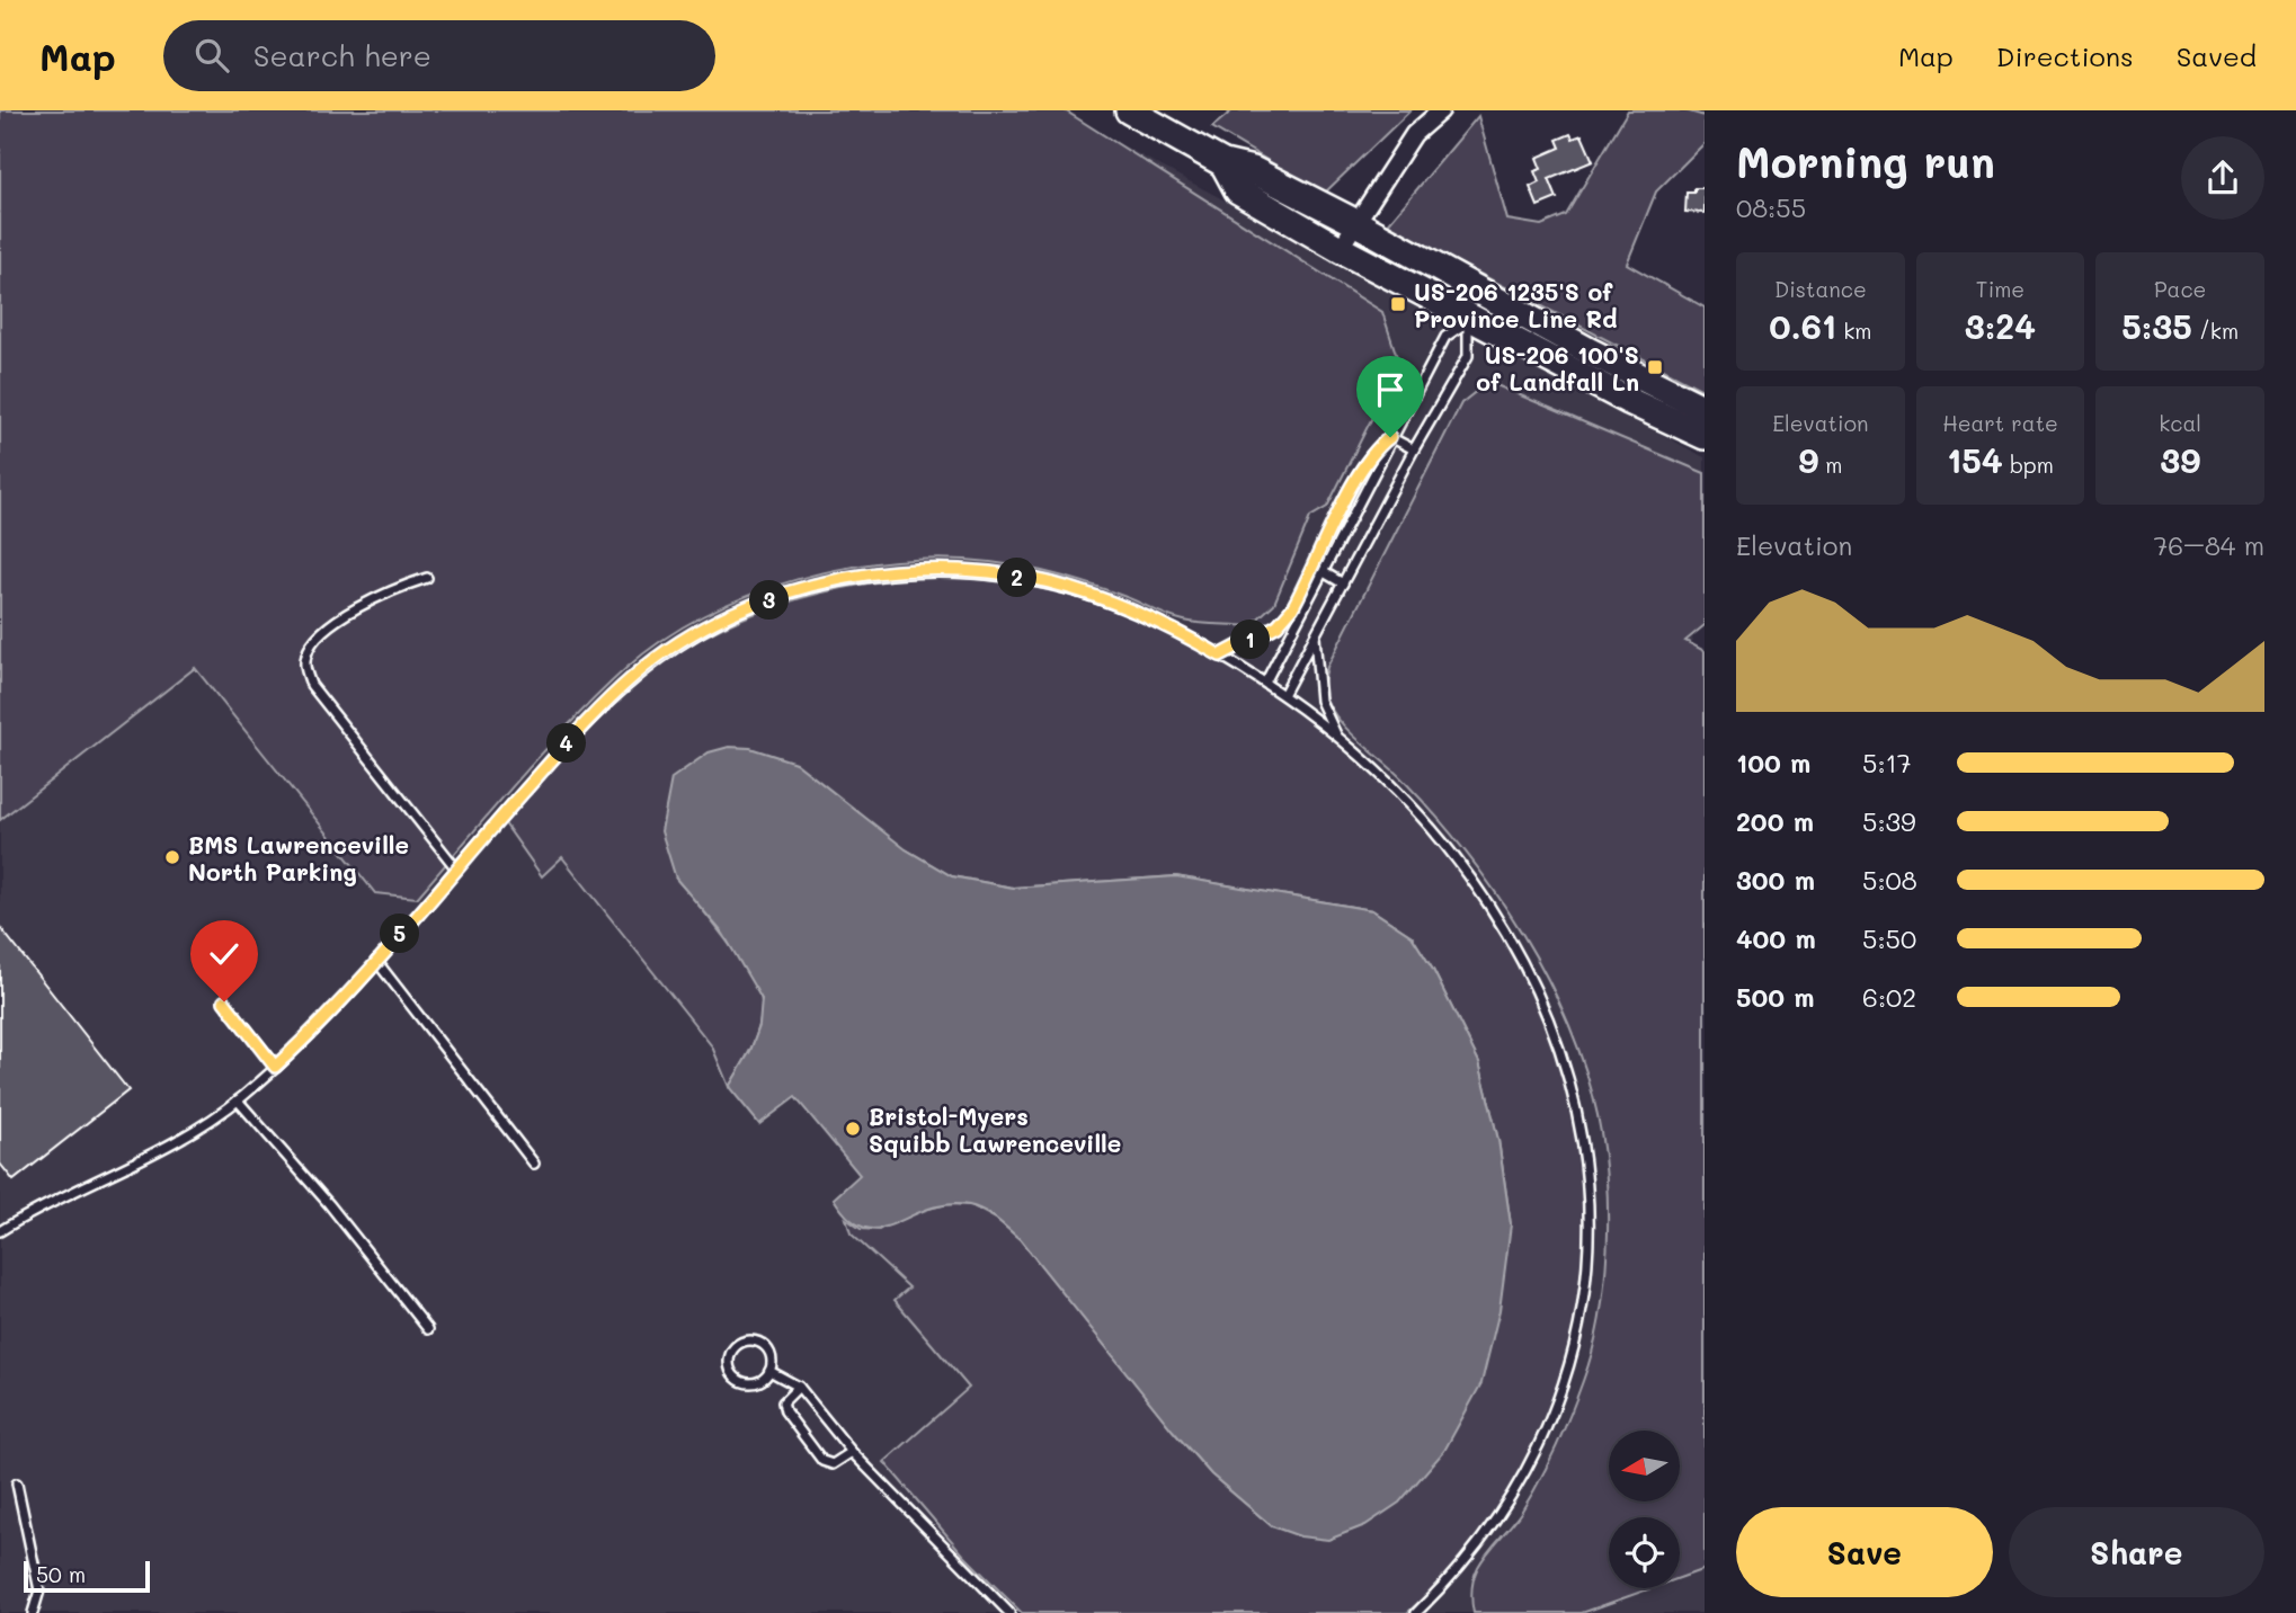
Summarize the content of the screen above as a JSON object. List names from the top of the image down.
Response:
{
  "places": {
    "transit": ["US-206 1235'S of Province Line Rd", "US-206 100'S of Landfall Ln"],
    "other": ["BMS Lawrenceville North Parking", "Bristol-Myers Squibb Lawrenceville"]
  },
  "scale_bar": "50 m",
  "north": "left",
  "page": {
    "header": "Map",
    "search": "Search here",
    "nav": ["Map", "Directions", "Saved"],
    "heading": ["Morning run", "08:55"],
    "stats": [
      ["Distance", "0.61 km"],
      ["Time", "3:24"],
      ["Pace", "5:35 /km"],
      ["Elevation", "9 m"],
      ["Heart rate", "154 bpm"],
      ["kcal", "39"]
    ],
    "chart": ["Elevation", "76–84 m"],
    "pins": [
      "2",
      "3",
      "1",
      "4",
      "5"
    ],
    "list": [
      {
        "name": "100 m",
        "note": "5:17"
      },
      {
        "name": "200 m",
        "note": "5:39"
      },
      {
        "name": "300 m",
        "note": "5:08"
      },
      {
        "name": "400 m",
        "note": "5:50"
      },
      {
        "name": "500 m",
        "note": "6:02"
      }
    ],
    "buttons": ["Save", "Share"],
    "scale": "50 m"
  }
}
